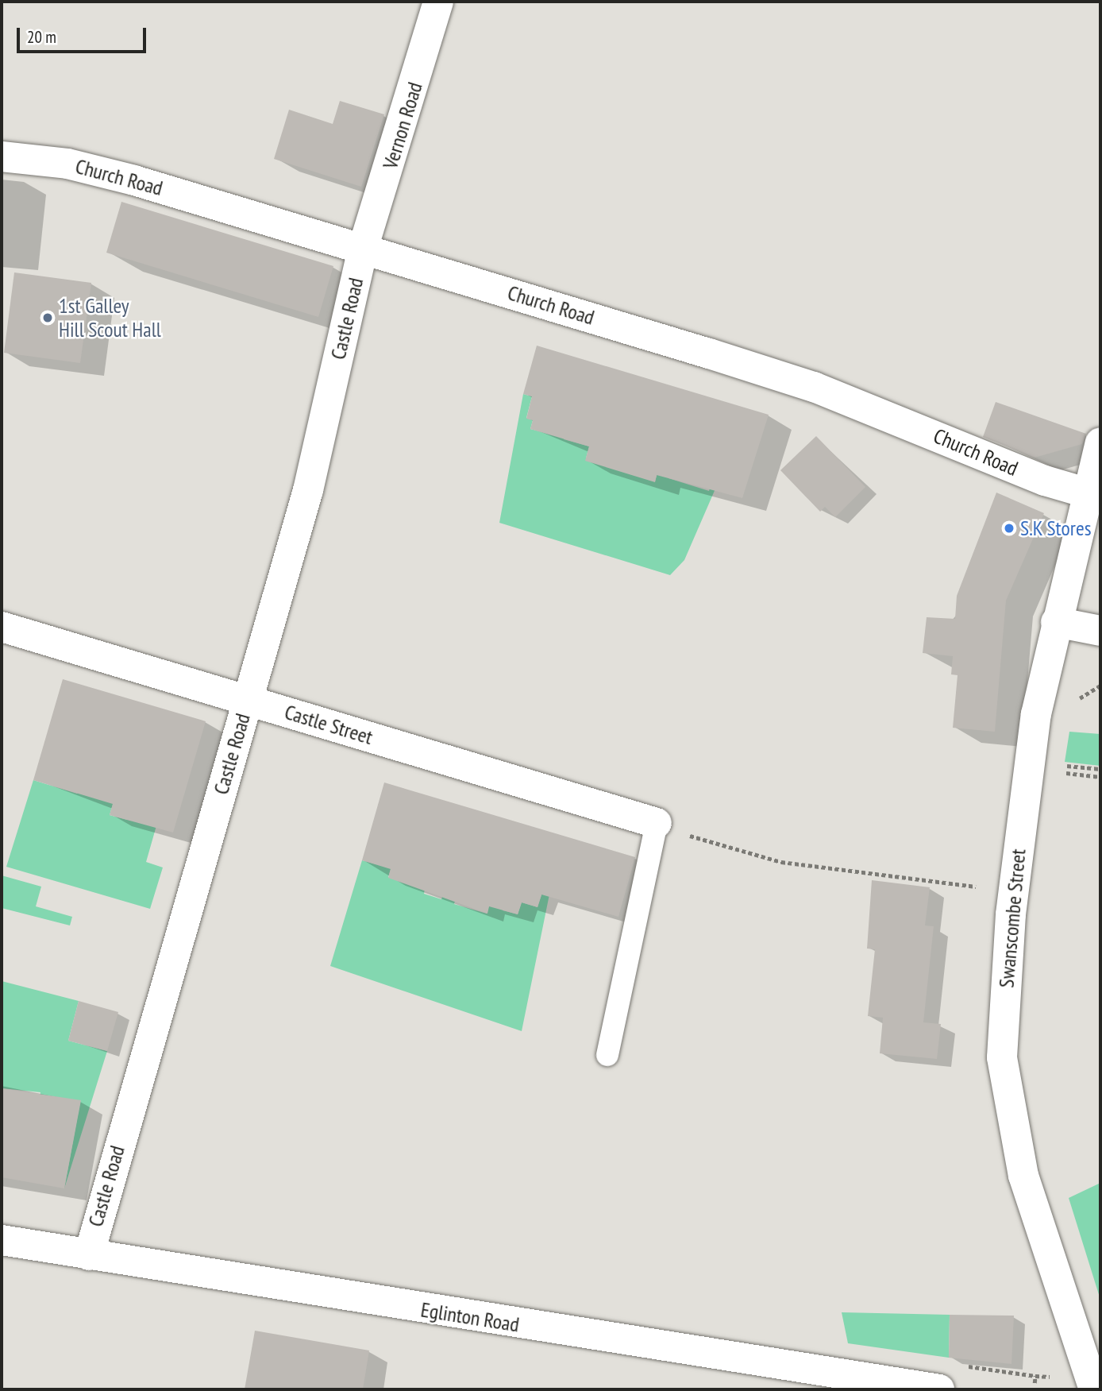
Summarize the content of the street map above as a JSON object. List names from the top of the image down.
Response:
{
  "streets": {
    "street": [
      "Vernon Road",
      "Church Road",
      "Castle Road",
      "Castle Street",
      "Swanscombe Street",
      "Eglinton Road"
    ]
  },
  "crossings": [
    ["Vernon Road", "Church Road"],
    ["Vernon Road", "Castle Road"],
    ["Church Road", "Castle Road"],
    ["Church Road", "Swanscombe Street"],
    ["Castle Road", "Castle Street"],
    ["Castle Road", "Eglinton Road"]
  ],
  "places": ["1st Galley Hill Scout Hall", "S.K Stores"],
  "scale_bar": "20 m"
}
